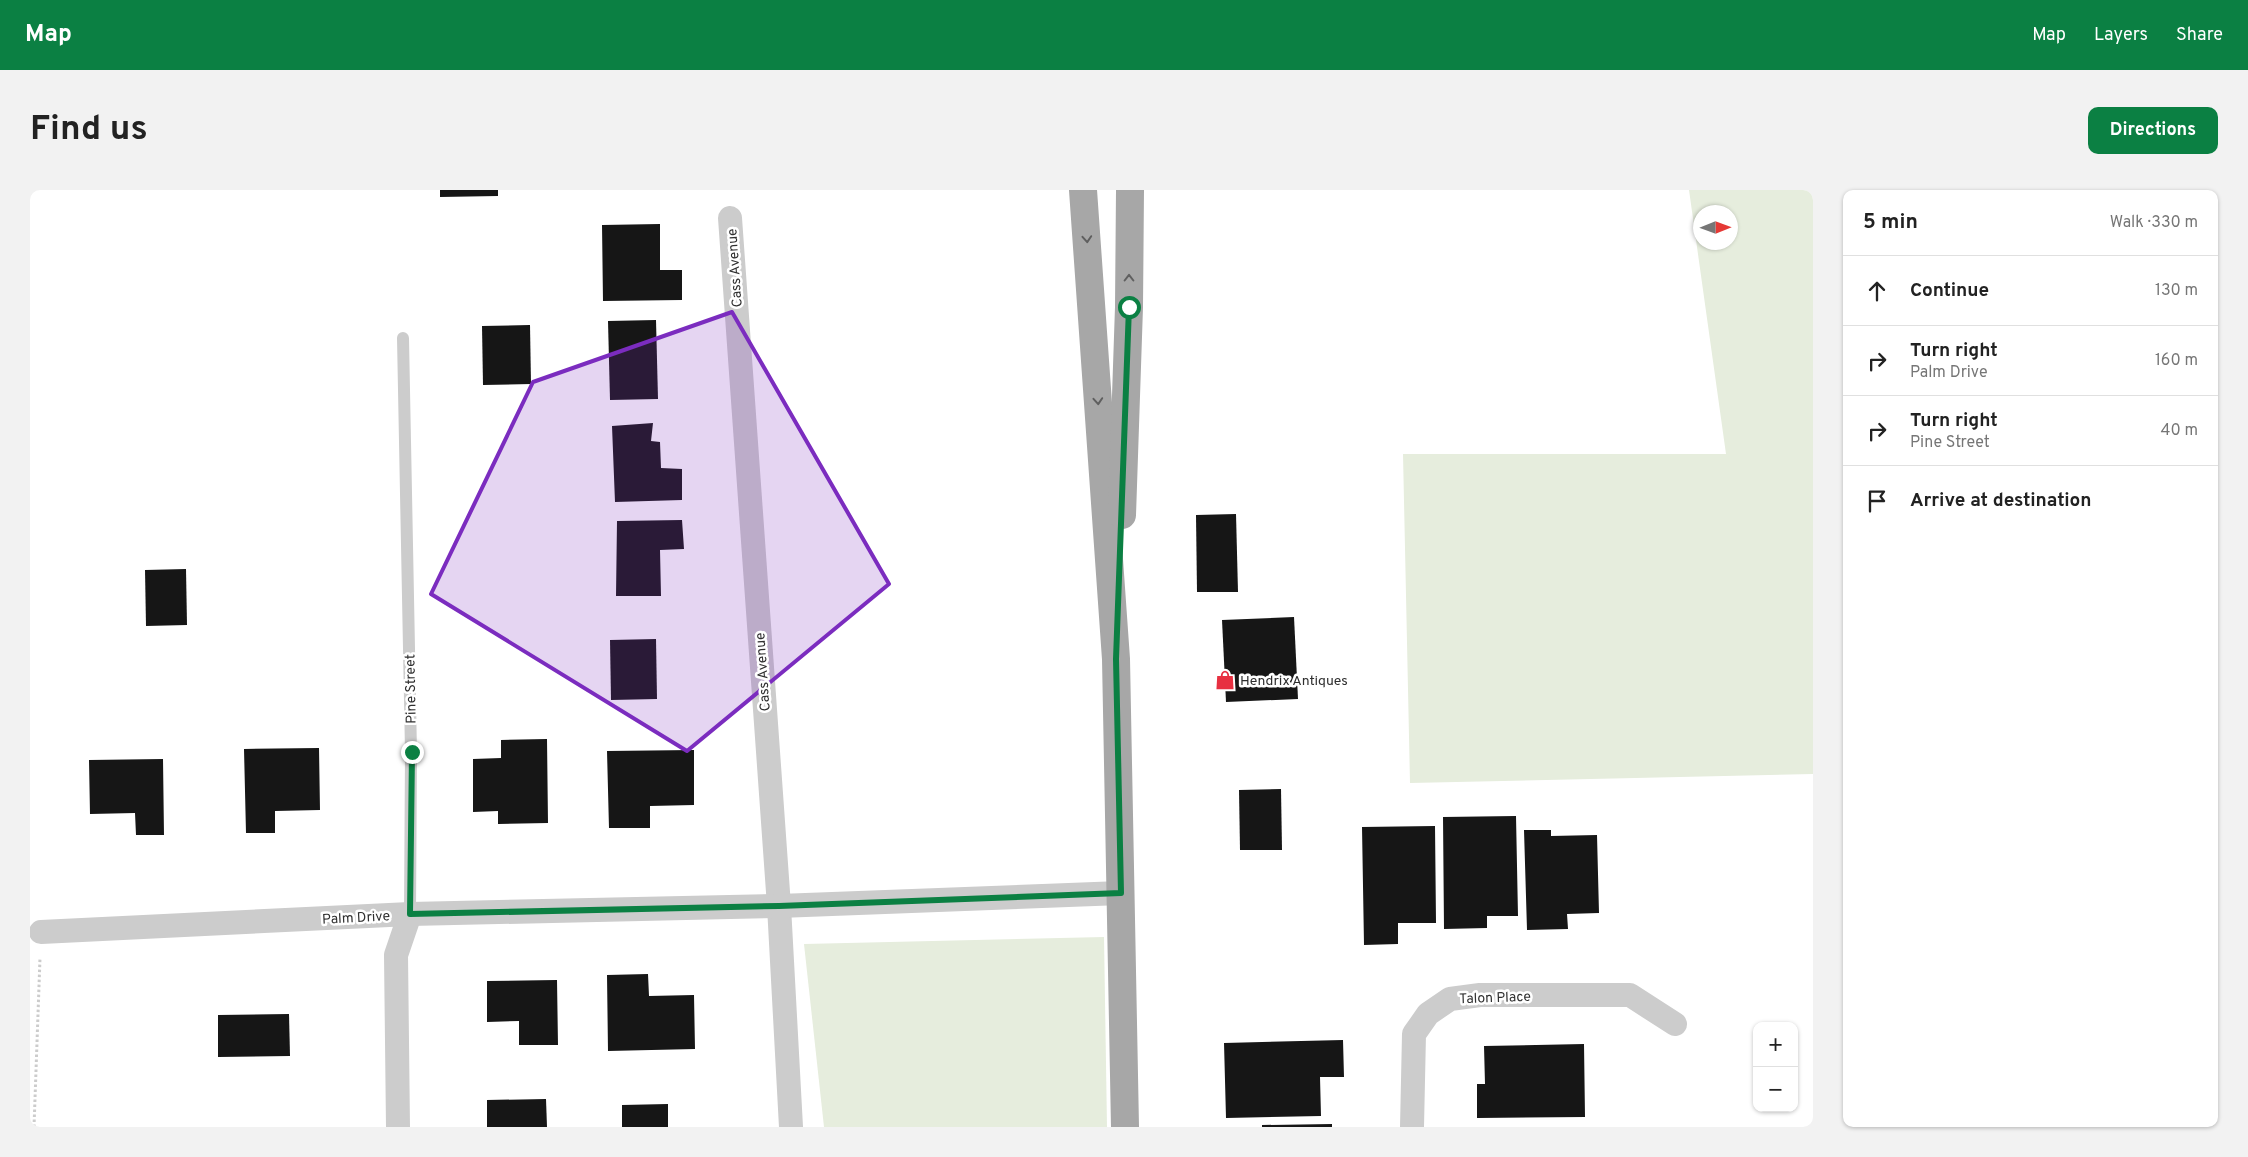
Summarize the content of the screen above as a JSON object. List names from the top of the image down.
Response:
{
  "streets": {
    "street": [
      "Cass Avenue",
      "Pine Street",
      "Palm Drive",
      "Talon Place"
    ]
  },
  "crossings": [
    ["Cass Avenue", "Palm Drive"],
    ["Pine Street", "Palm Drive"]
  ],
  "places": {
    "shop": ["Hendrix Antiques"]
  },
  "north": "right",
  "page": {
    "header": "Map",
    "nav": ["Map", "Layers", "Share"],
    "buttons": "Directions",
    "title": "Find us",
    "heading": ["5 min", "Walk · 330 m"],
    "list": [
      ["Continue", "130 m"],
      ["Turn right", "Palm Drive", "160 m"],
      ["Turn right", "Pine Street", "40 m"],
      "Arrive at destination"
    ],
    "map_buttons": ["+", "−"]
  }
}
